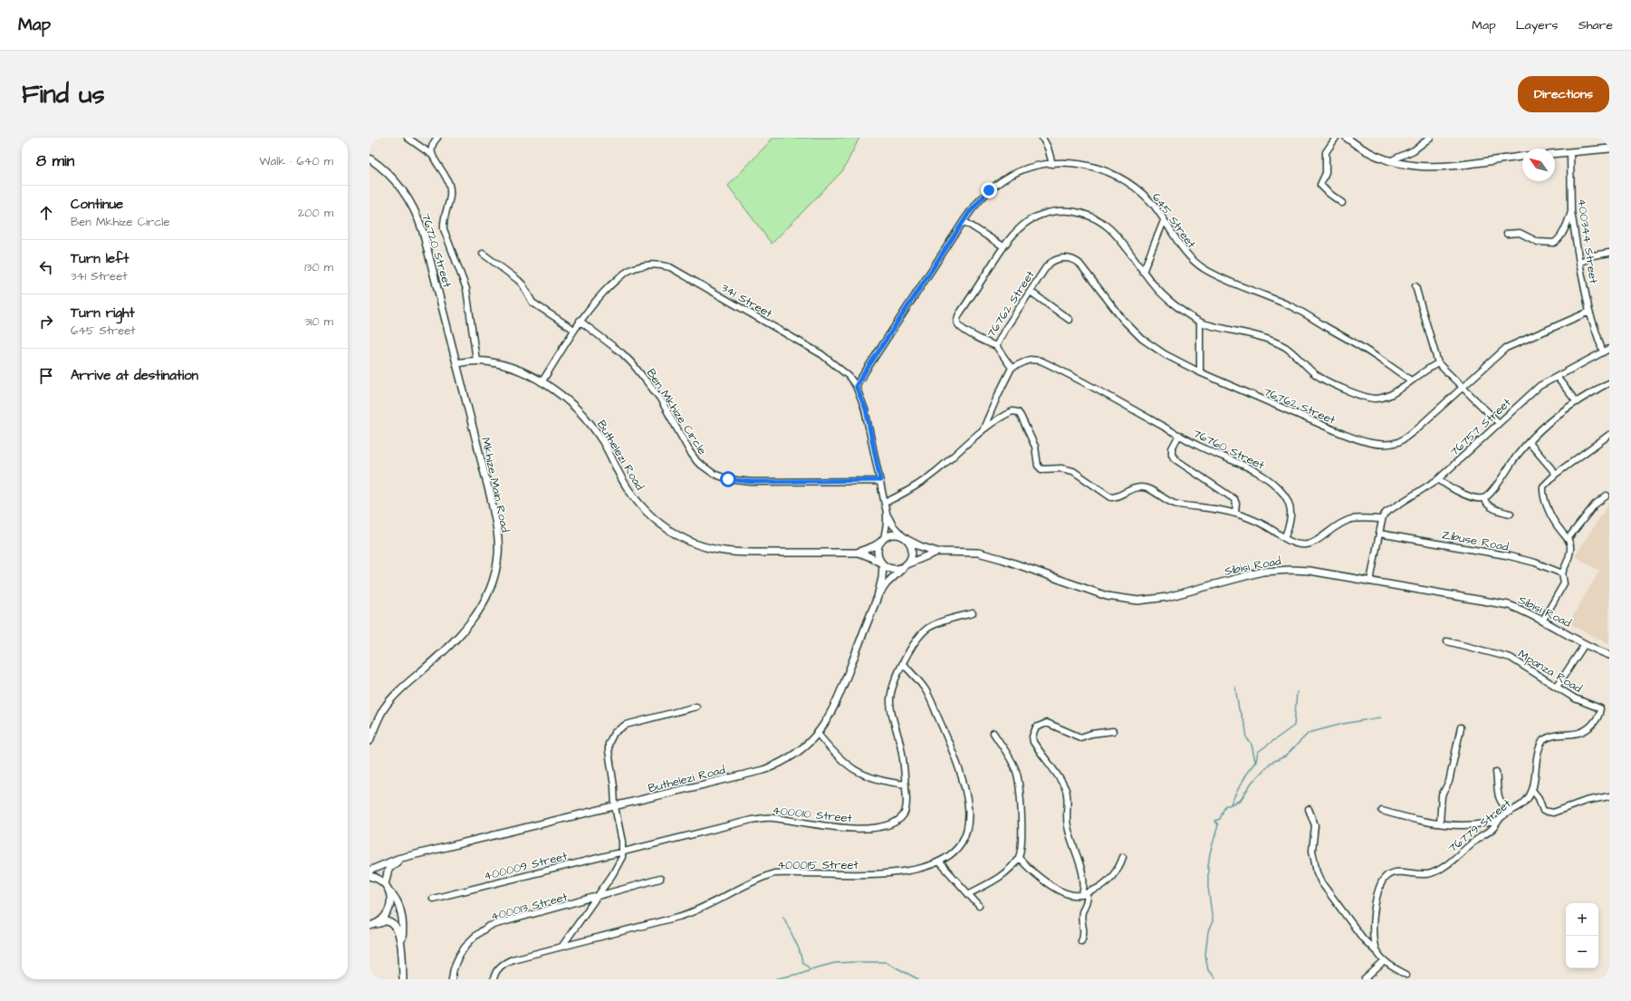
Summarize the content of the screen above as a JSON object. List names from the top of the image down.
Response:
{
  "streets": {
    "street": [
      "645 Street",
      "400344 Street",
      "76720 Street",
      "341 Street",
      "76762 Street",
      "Ben Mkhize Circle",
      "76757 Street",
      "76760 Street",
      "Buthelezi Road",
      "Mkhize Main Road",
      "Zibuse Road",
      "Sibisi Road",
      "Mpanza Road",
      "400010 Street",
      "76779 Street",
      "400015 Street",
      "400009 Street",
      "400013 Street"
    ]
  },
  "crossings": [
    ["645 Street", "341 Street"],
    ["645 Street", "76762 Street"],
    ["400344 Street", "76762 Street"],
    ["400344 Street", "76757 Street"],
    ["76720 Street", "Buthelezi Road"],
    ["76720 Street", "Mkhize Main Road"],
    ["341 Street", "Ben Mkhize Circle"],
    ["341 Street", "Buthelezi Road"],
    ["341 Street", "Sibisi Road"],
    ["Buthelezi Road", "Mkhize Main Road"],
    ["Buthelezi Road", "Sibisi Road"],
    ["Mpanza Road", "76779 Street"],
    ["400010 Street", "400015 Street"],
    ["400010 Street", "400009 Street"]
  ],
  "north": "top left",
  "page": {
    "header": "Map",
    "nav": ["Map", "Layers", "Share"],
    "buttons": "Directions",
    "title": "Find us",
    "heading": ["8 min", "Walk · 640 m"],
    "list": [
      ["Continue", "Ben Mkhize Circle", "200 m"],
      ["Turn left", "341 Street", "130 m"],
      ["Turn right", "645 Street", "310 m"],
      "Arrive at destination"
    ],
    "map_buttons": ["+", "−"]
  }
}
